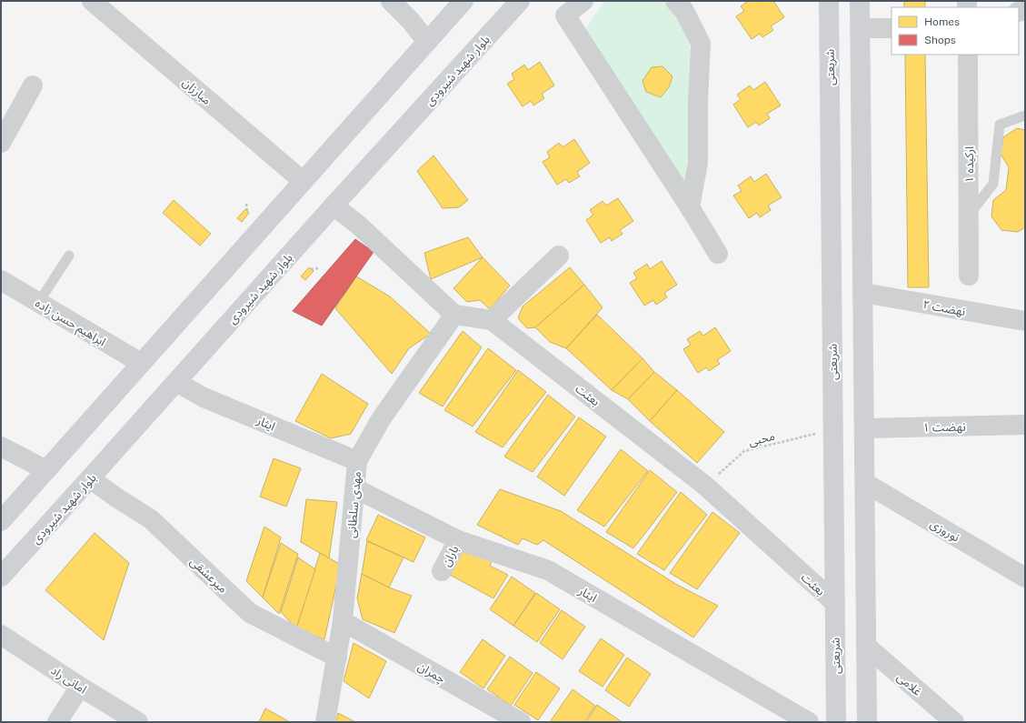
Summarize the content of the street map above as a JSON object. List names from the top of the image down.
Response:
{
  "streets": {
    "main road": ["شریعتی", "بلوار شهید شیرودی"],
    "street": [
      "مبارزان",
      "ارکیده ۱",
      "نهضت ۲",
      "ابراهیم حسن زاده",
      "بعثت",
      "ایثار",
      "نهضت ۱",
      "مهدی سلطانی",
      "نوروزی",
      "باران",
      "میرعشقی",
      "چمران",
      "امانی راد",
      "غلامی"
    ],
    "path": ["محبی"]
  },
  "crossings": [
    ["شریعتی", "بعثت"],
    ["شریعتی", "محبی"],
    ["بلوار شهید شیرودی", "ایثار"],
    ["بلوار شهید شیرودی", "میرعشقی"],
    ["بعثت", "محبی"],
    ["بعثت", "مهدی سلطانی"],
    ["ایثار", "مهدی سلطانی"],
    ["ایثار", "باران"],
    ["مهدی سلطانی", "میرعشقی"],
    ["مهدی سلطانی", "چمران"]
  ],
  "legend": ["Homes", "Shops"]
}
